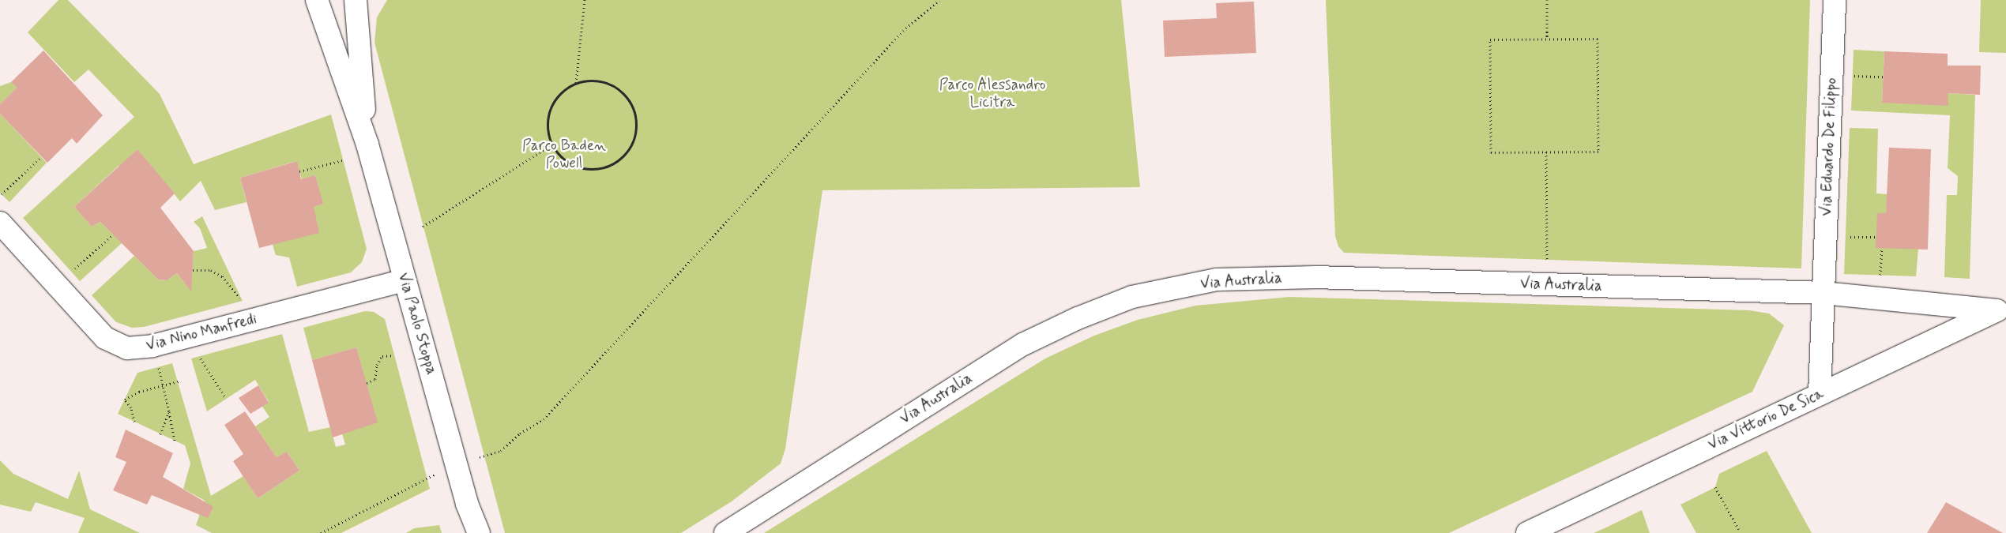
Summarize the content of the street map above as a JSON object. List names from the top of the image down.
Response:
{
  "streets": {
    "street": [
      "Via Eduardo De Filippo",
      "Via Australia",
      "Via Paolo Stoppa",
      "Via Nino Manfredi",
      "Via Vittorio De Sica"
    ]
  },
  "crossings": [
    ["Via Eduardo De Filippo", "Via Australia"],
    ["Via Eduardo De Filippo", "Via Vittorio De Sica"],
    ["Via Australia", "Via Vittorio De Sica"],
    ["Via Paolo Stoppa", "Via Nino Manfredi"]
  ],
  "parks": ["Parco Alessandro Licitra", "Parco Baden Powell"]
}
